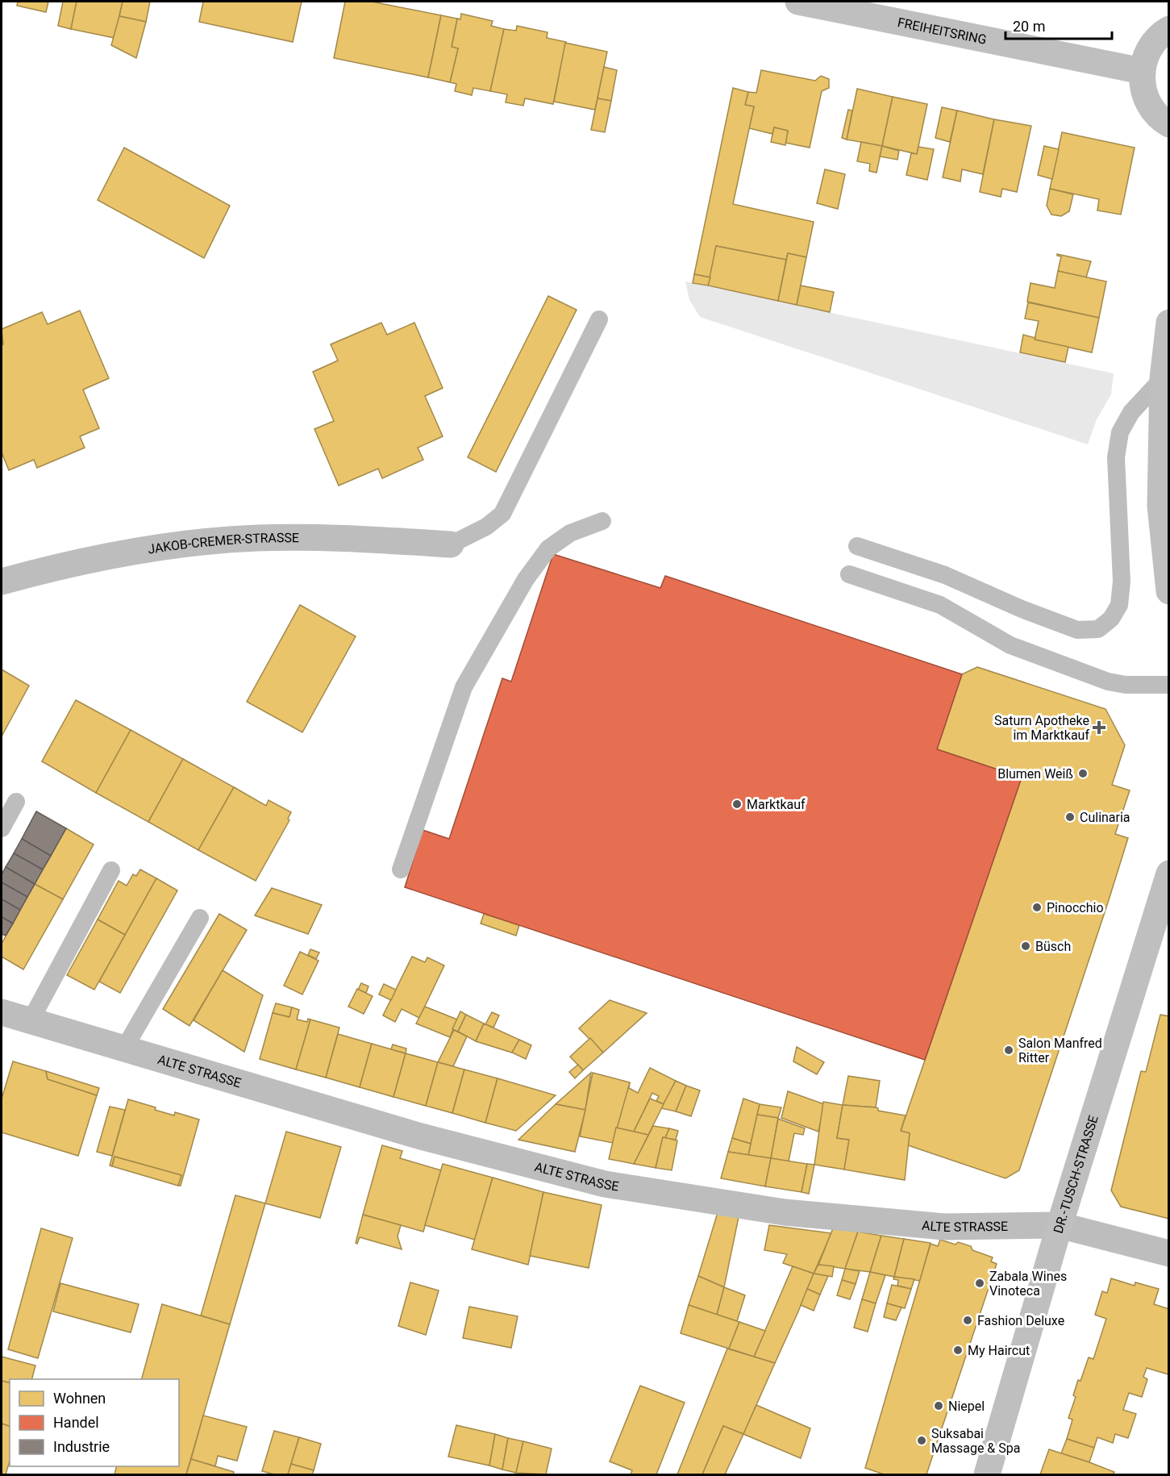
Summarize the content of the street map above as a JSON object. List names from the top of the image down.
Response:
{
  "streets": {
    "street": [
      "FREIHEITSRING",
      "JAKOB-CREMER-STRASSE",
      "ALTE STRASSE",
      "DR.-TUSCH-STRASSE"
    ]
  },
  "crossings": [
    ["ALTE STRASSE", "DR.-TUSCH-STRASSE"]
  ],
  "places": {
    "health": ["Saturn Apotheke im Marktkauf"],
    "other": [
      "Blumen Weiß",
      "Marktkauf",
      "Culinaria",
      "Pinocchio",
      "Büsch",
      "Salon Manfred Ritter",
      "Zabala Wines Vinoteca",
      "Fashion Deluxe",
      "My Haircut",
      "Niepel",
      "Suksabai Massage & Spa"
    ]
  },
  "legend": ["Wohnen", "Handel", "Industrie"],
  "scale_bar": "20 m"
}
